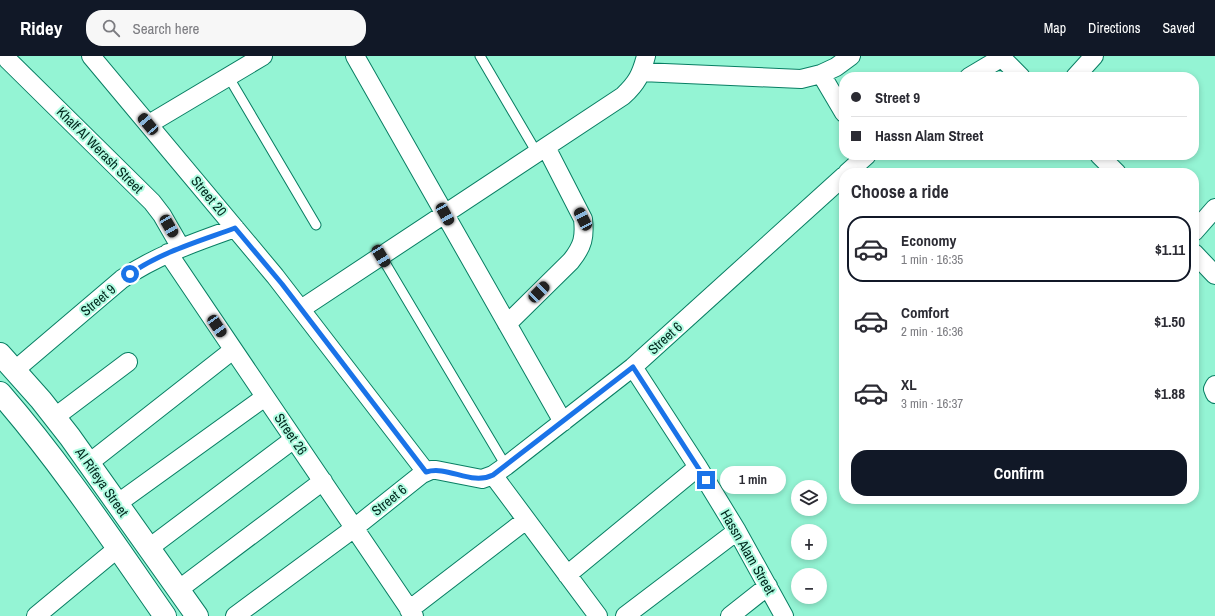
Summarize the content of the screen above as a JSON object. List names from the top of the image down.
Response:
{
  "streets": {
    "street": [
      "Khalf Al Werash Street",
      "Street 20",
      "Street 9",
      "Street 6",
      "Street 26",
      "Al Rifeya Street",
      "Hassn Alam Street"
    ]
  },
  "crossings": [
    ["Khalf Al Werash Street", "Street 9"],
    ["Khalf Al Werash Street", "Street 26"],
    ["Street 20", "Street 9"],
    ["Street 20", "Street 6"],
    ["Street 9", "Street 26"],
    ["Street 9", "Al Rifeya Street"],
    ["Street 6", "Street 26"],
    ["Street 6", "Hassn Alam Street"]
  ],
  "page": {
    "header": "Ridey",
    "search": "Search here",
    "nav": ["Map", "Directions", "Saved"],
    "banner": ["Street 9", "Hassn Alam Street"],
    "heading": "Choose a ride",
    "list": [
      {
        "name": "Economy",
        "note": "1 min · 16:35",
        "value": "$1.11"
      },
      {
        "name": "Comfort",
        "note": "2 min · 16:36",
        "value": "$1.50"
      },
      {
        "name": "XL",
        "note": "3 min · 16:37",
        "value": "$1.88"
      }
    ],
    "buttons": "Confirm",
    "bubble": "1 min",
    "map_buttons": ["+", "−"]
  }
}
